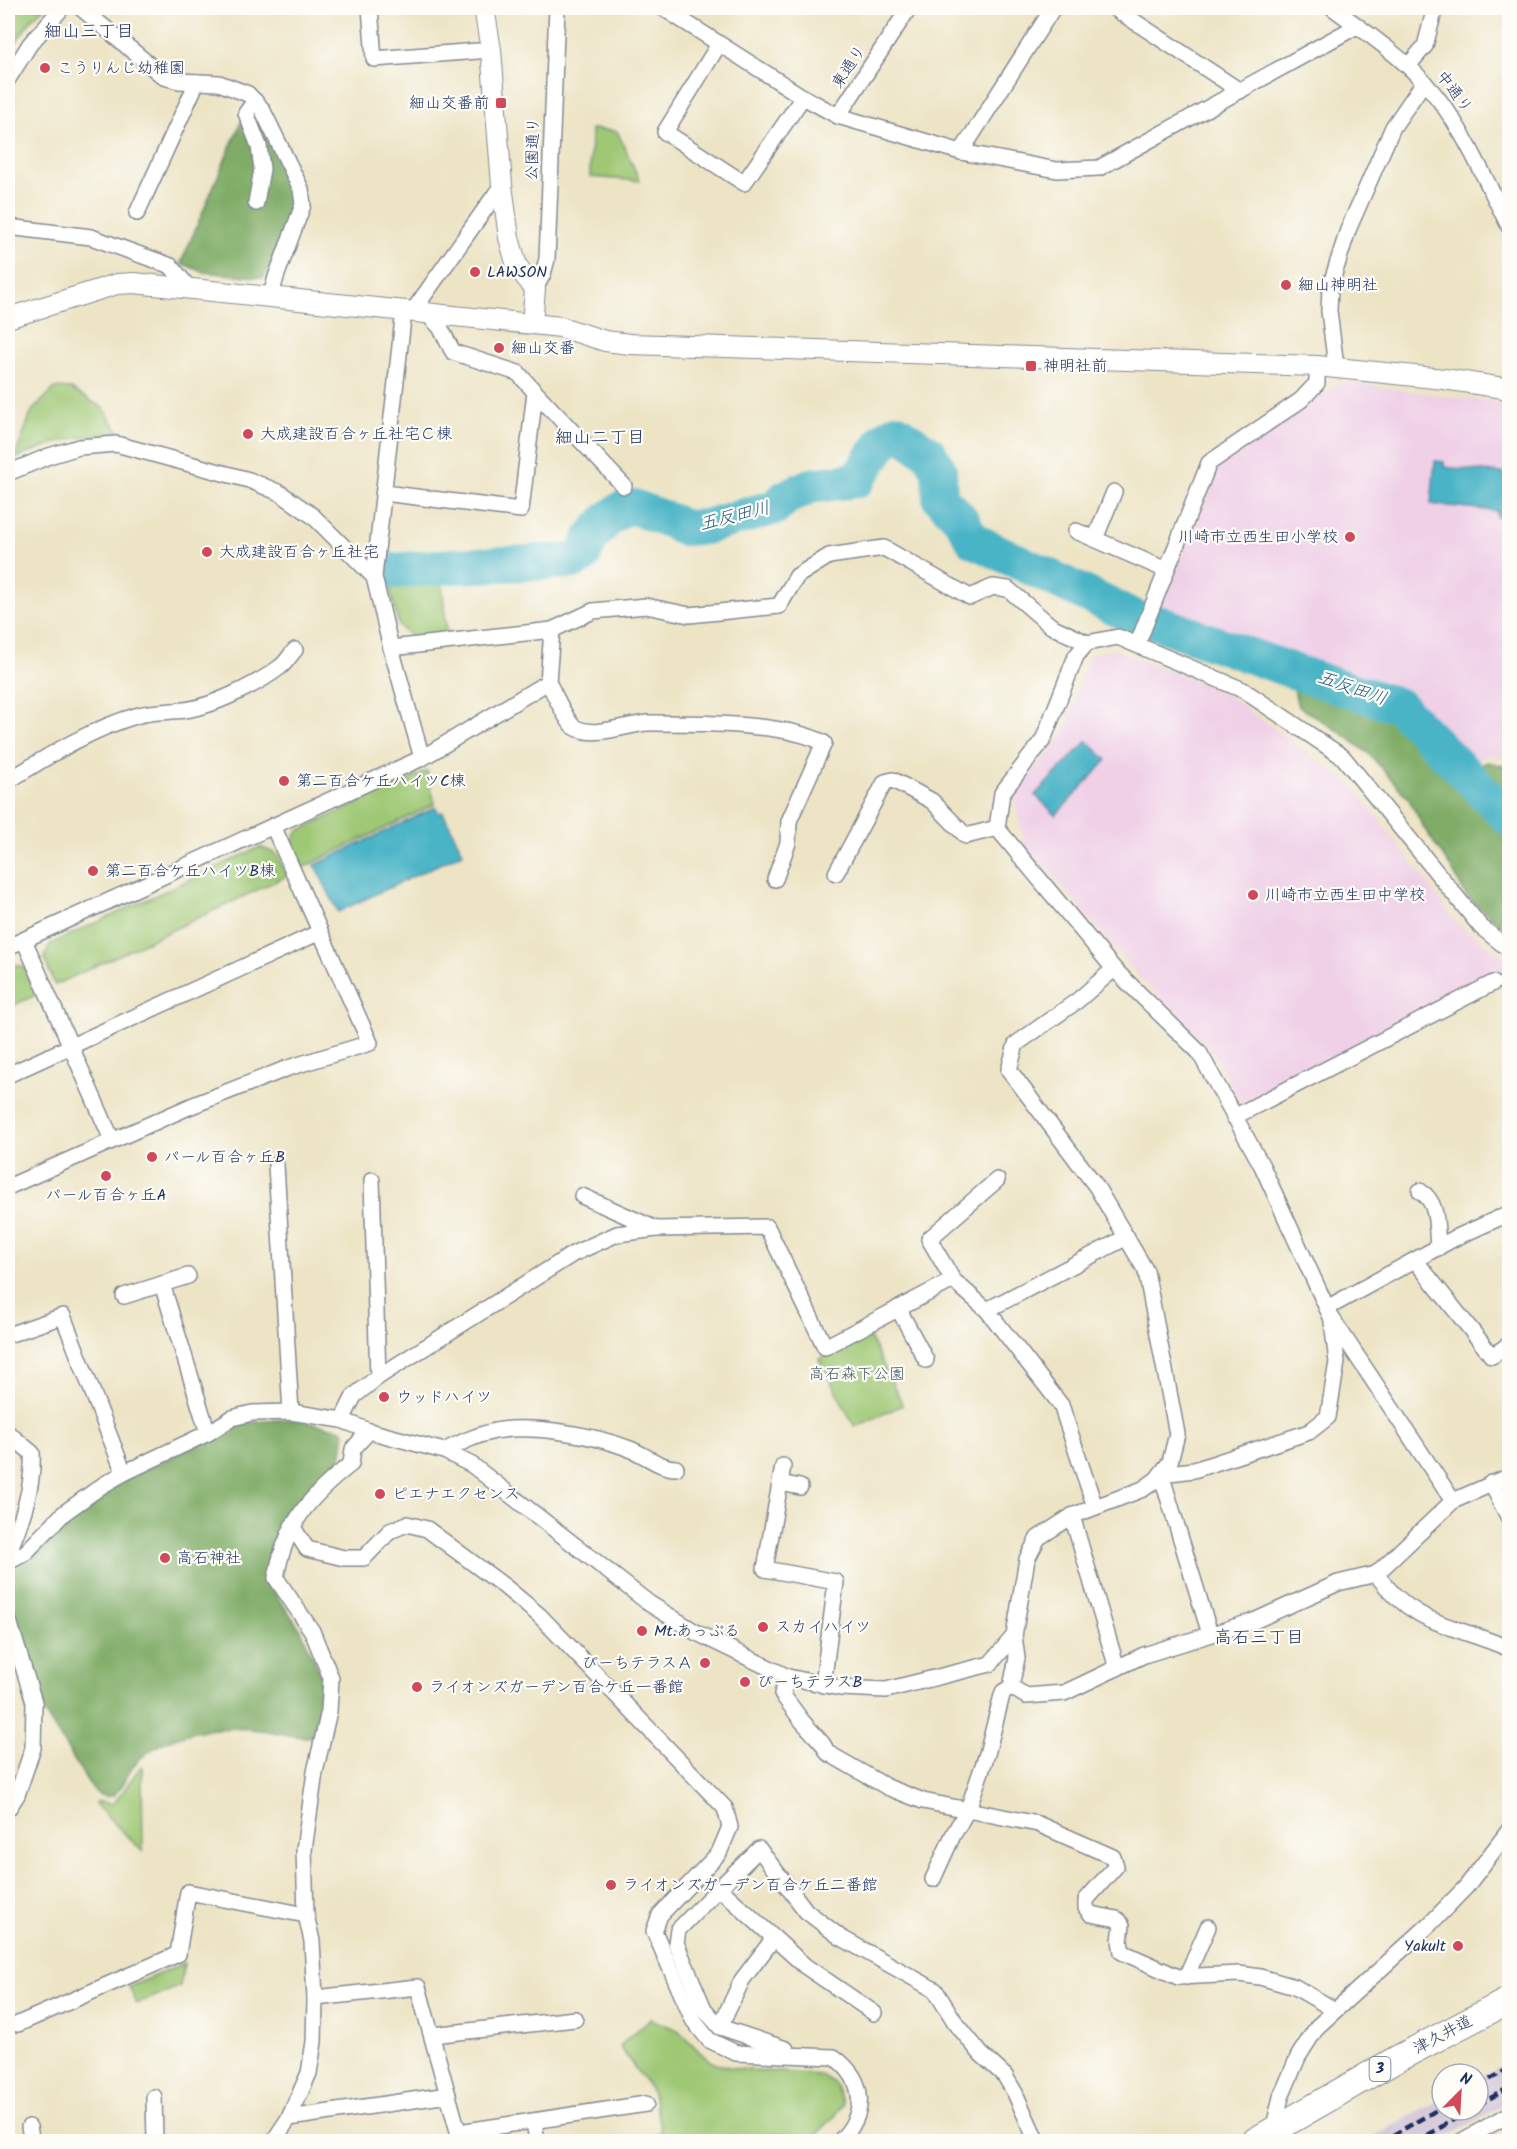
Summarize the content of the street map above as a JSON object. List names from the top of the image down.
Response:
{
  "streets": {
    "main road": ["津久井道", "3"],
    "street": ["東通り", "中通り", "公園通り"]
  },
  "districts": ["細山三丁目", "細山二丁目", "高石三丁目"],
  "water": ["五反田川"],
  "parks": ["高石森下公園"],
  "places": {
    "other": [
      "こうりんじ幼稚園",
      "LAWSON",
      "細山神明社",
      "細山交番",
      "大成建設百合ヶ丘社宅Ｃ棟",
      "川崎市立西生田小学校",
      "大成建設百合ヶ丘社宅",
      "第二百合ケ丘ハイツC棟",
      "第二百合ケ丘ハイツB棟",
      "川崎市立西生田中学校",
      "パール百合ヶ丘B",
      "パール百合ヶ丘A",
      "ウッドハイツ",
      "ピエナエクセンス",
      "高石神社",
      "スカイハイツ",
      "Mt.あっぷる",
      "ぴーちテラスＡ",
      "ぴーちテラスB",
      "ライオンズガーデン百合ケ丘一番館",
      "ライオンズガーデン百合ケ丘二番館",
      "Yakult"
    ],
    "transit": ["細山交番前", "神明社前"]
  },
  "north": "top right"
}
